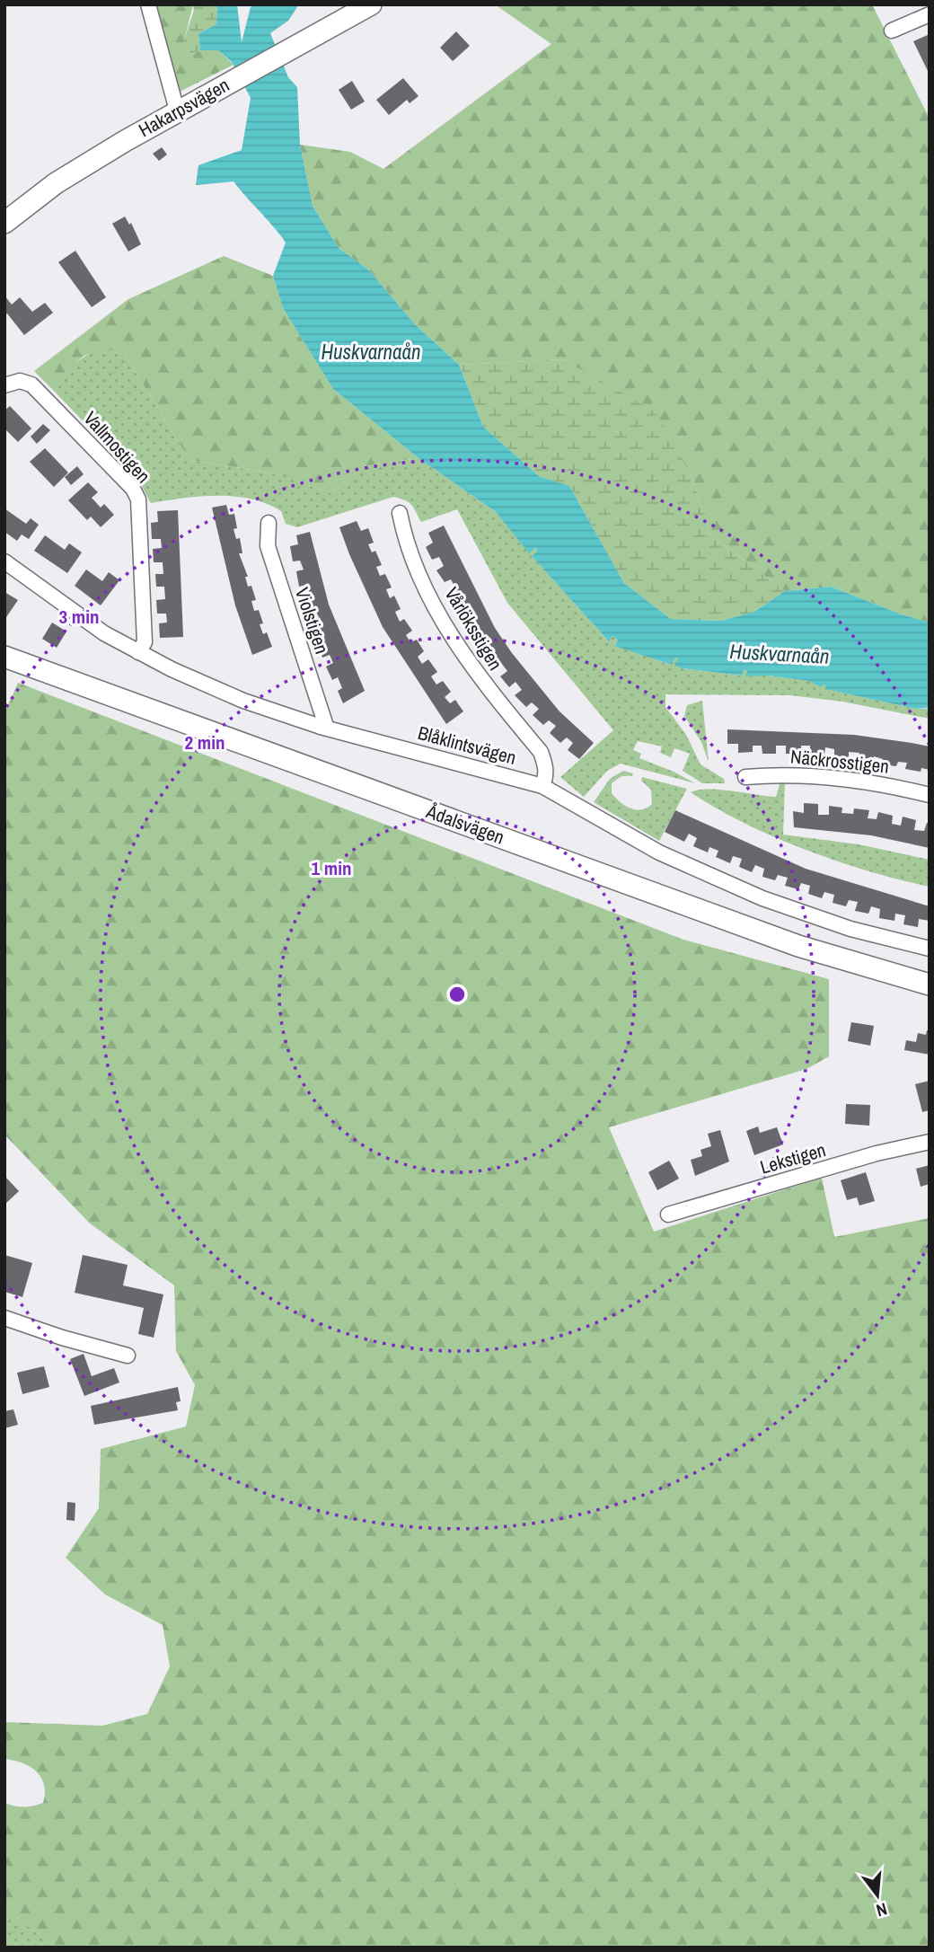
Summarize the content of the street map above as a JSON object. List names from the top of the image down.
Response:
{
  "streets": {
    "main road": ["Hakarpsvägen", "Ådalsvägen"],
    "street": [
      "Vallmostigen",
      "Violstigen",
      "Vårlöksstigen",
      "Blåklintsvägen",
      "Näckrosstigen",
      "Lekstigen"
    ]
  },
  "crossings": [
    ["Vallmostigen", "Blåklintsvägen"],
    ["Violstigen", "Blåklintsvägen"],
    ["Vårlöksstigen", "Blåklintsvägen"]
  ],
  "water": ["Huskvarnaån"],
  "north": "bottom",
  "rings": ["3 min", "2 min", "1 min"]
}
